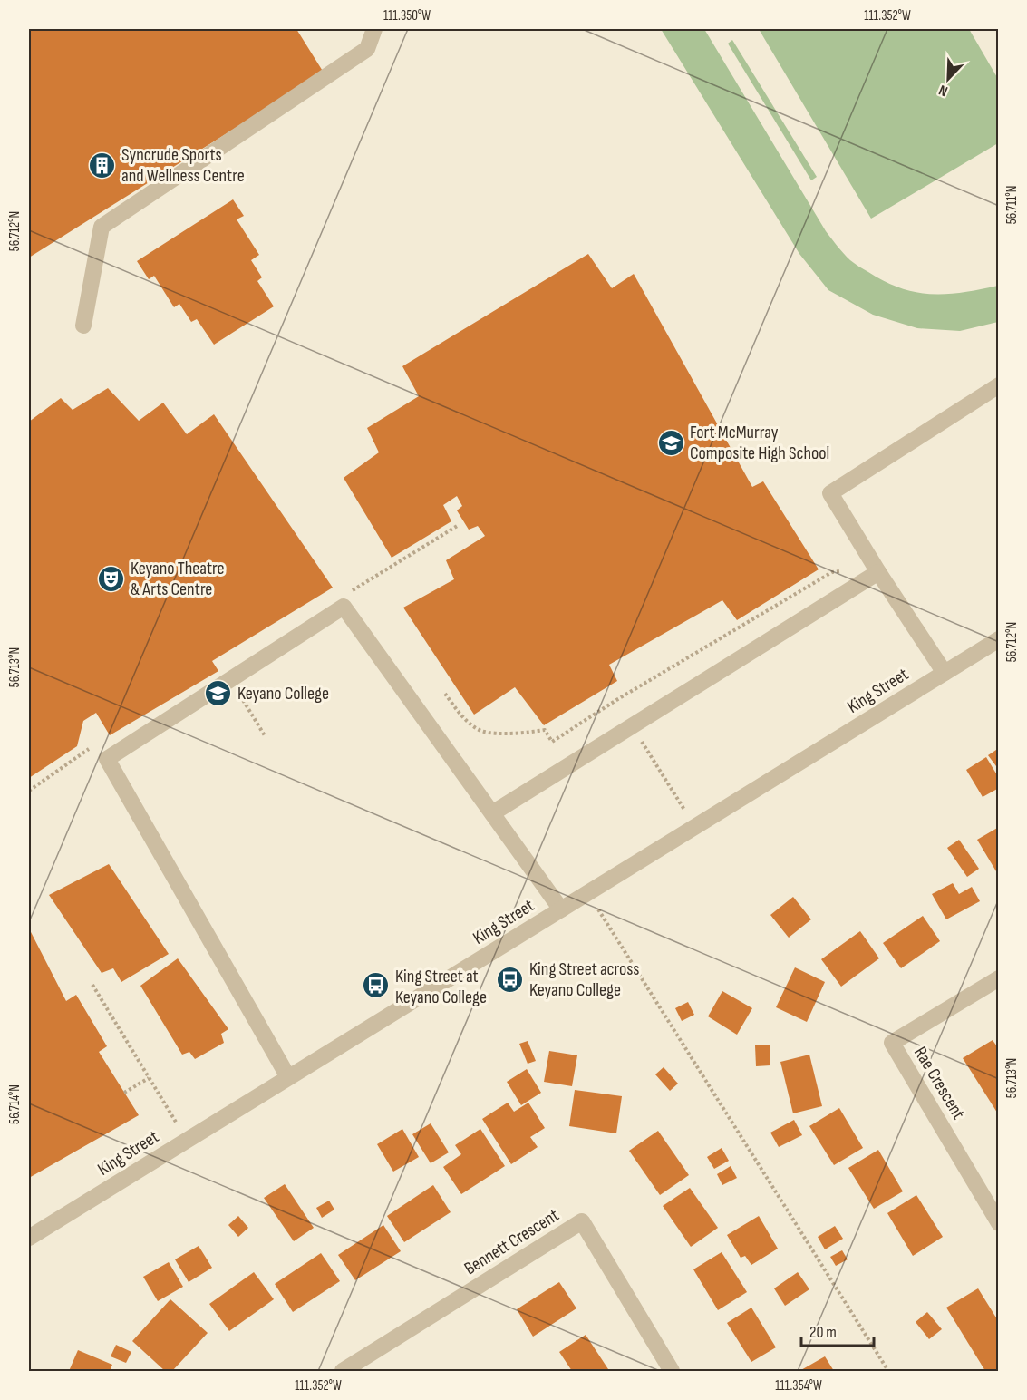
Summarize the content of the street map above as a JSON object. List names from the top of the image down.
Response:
{
  "streets": {
    "street": ["King Street", "Rae Crescent", "Bennett Crescent"]
  },
  "places": {
    "building": ["Syncrude Sports and Wellness Centre"],
    "school or university": ["Fort McMurray Composite High School", "Keyano College"],
    "theatre": ["Keyano Theatre & Arts Centre"],
    "bus stop": ["King Street across Keyano College", "King Street at Keyano College"]
  },
  "scale_bar": "20 m",
  "north": "bottom left",
  "coordinates": [
    "111.350°W",
    "111.352°W",
    "56.711°N",
    "56.712°N",
    "56.713°N",
    "56.714°N",
    "111.354°W"
  ]
}
